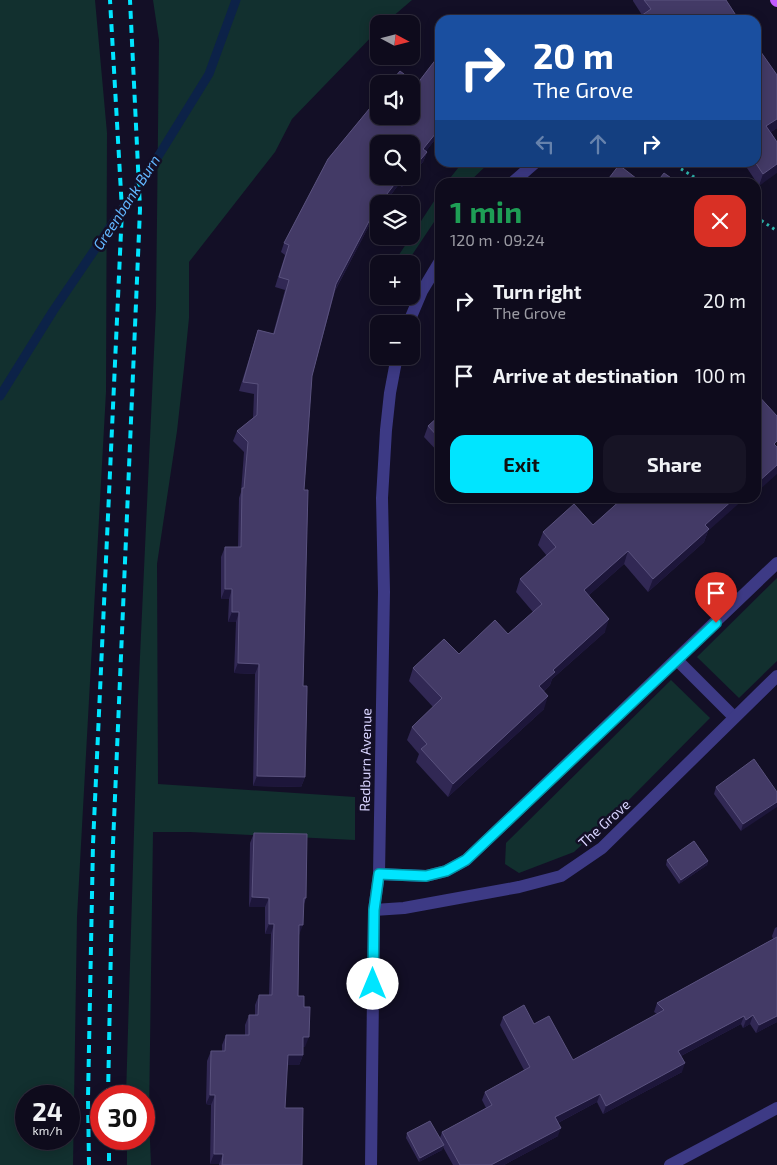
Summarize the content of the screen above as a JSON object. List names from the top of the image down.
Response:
{
  "streets": {
    "street": ["Redburn Avenue", "The Grove"]
  },
  "crossings": [
    ["Redburn Avenue", "The Grove"]
  ],
  "water": ["Greenbank Burn"],
  "north": "right",
  "page": {
    "map_buttons": ["+", "−"],
    "turn": ["20 m", "The Grove"],
    "heading": ["1 min", "120 m · 09:24"],
    "list": [
      {
        "name": "Turn right",
        "note": "The Grove",
        "value": "20 m"
      },
      {
        "name": "Arrive at destination",
        "value": "100 m"
      }
    ],
    "buttons": ["Exit", "Share"],
    "speed": "24 km/h",
    "limit": "30"
  }
}
